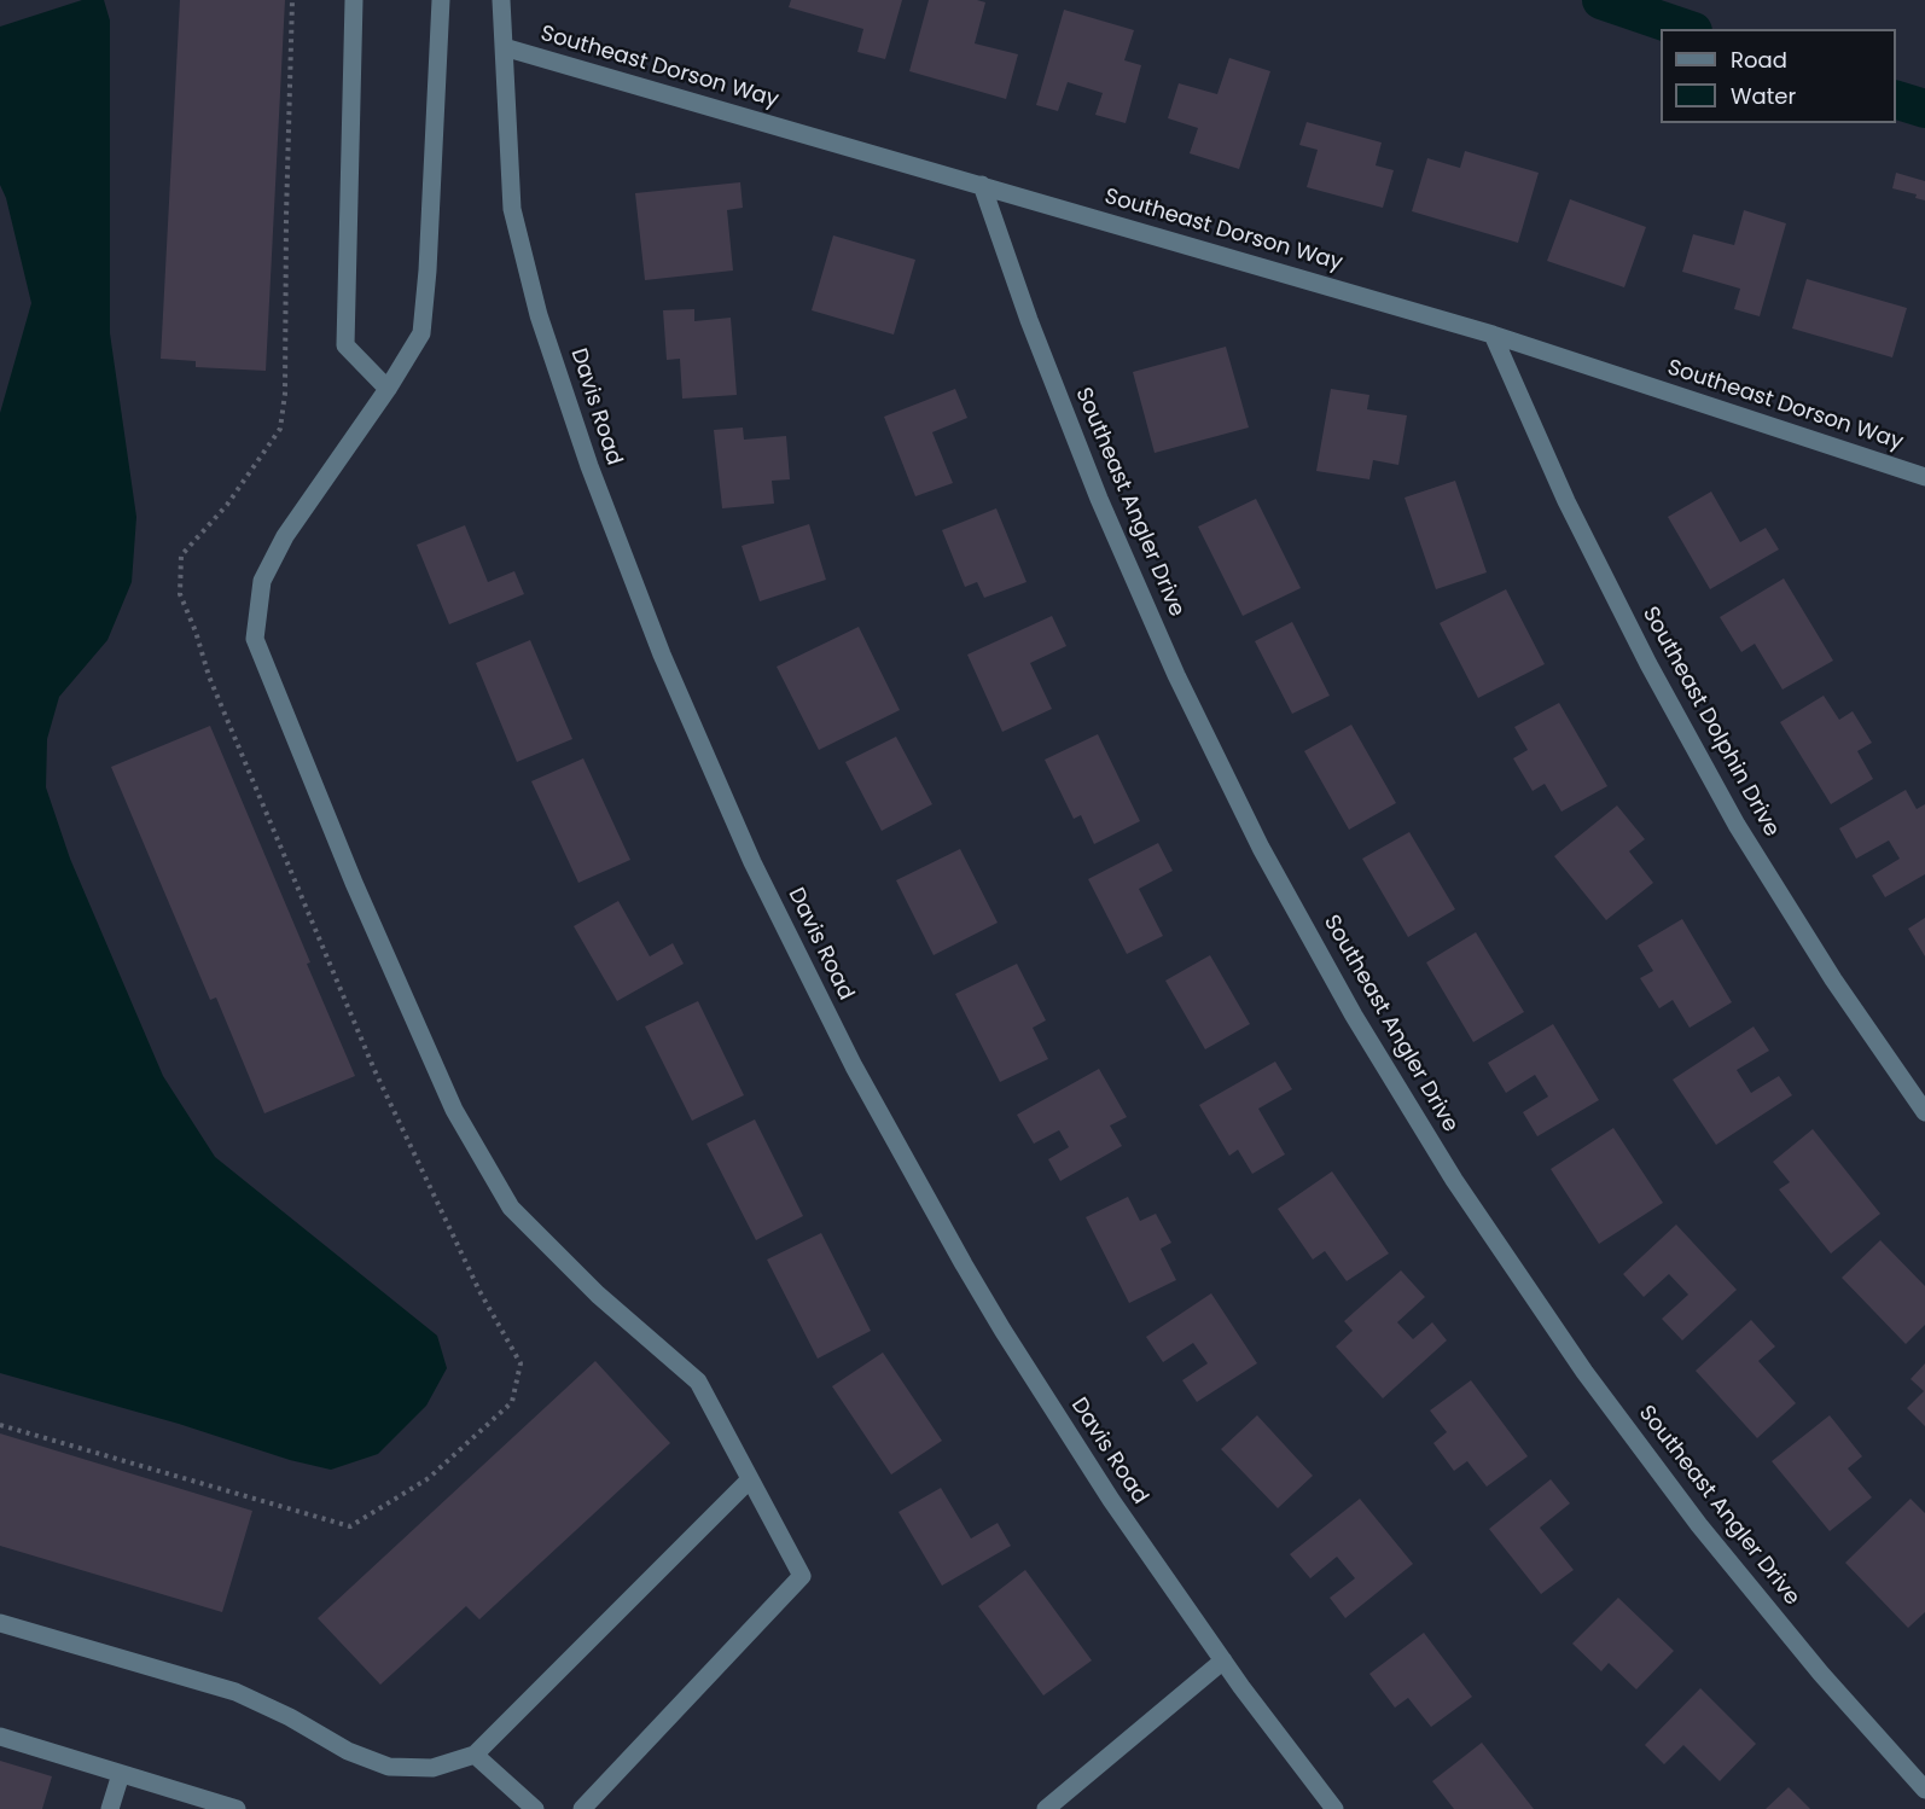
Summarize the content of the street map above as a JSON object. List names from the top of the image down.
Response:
{
  "streets": {
    "street": [
      "Southeast Dorson Way",
      "Davis Road",
      "Southeast Angler Drive",
      "Southeast Dolphin Drive"
    ]
  },
  "crossings": [
    ["Southeast Dorson Way", "Davis Road"],
    ["Southeast Dorson Way", "Southeast Angler Drive"],
    ["Southeast Dorson Way", "Southeast Dolphin Drive"]
  ],
  "legend": ["Road", "Water"]
}
